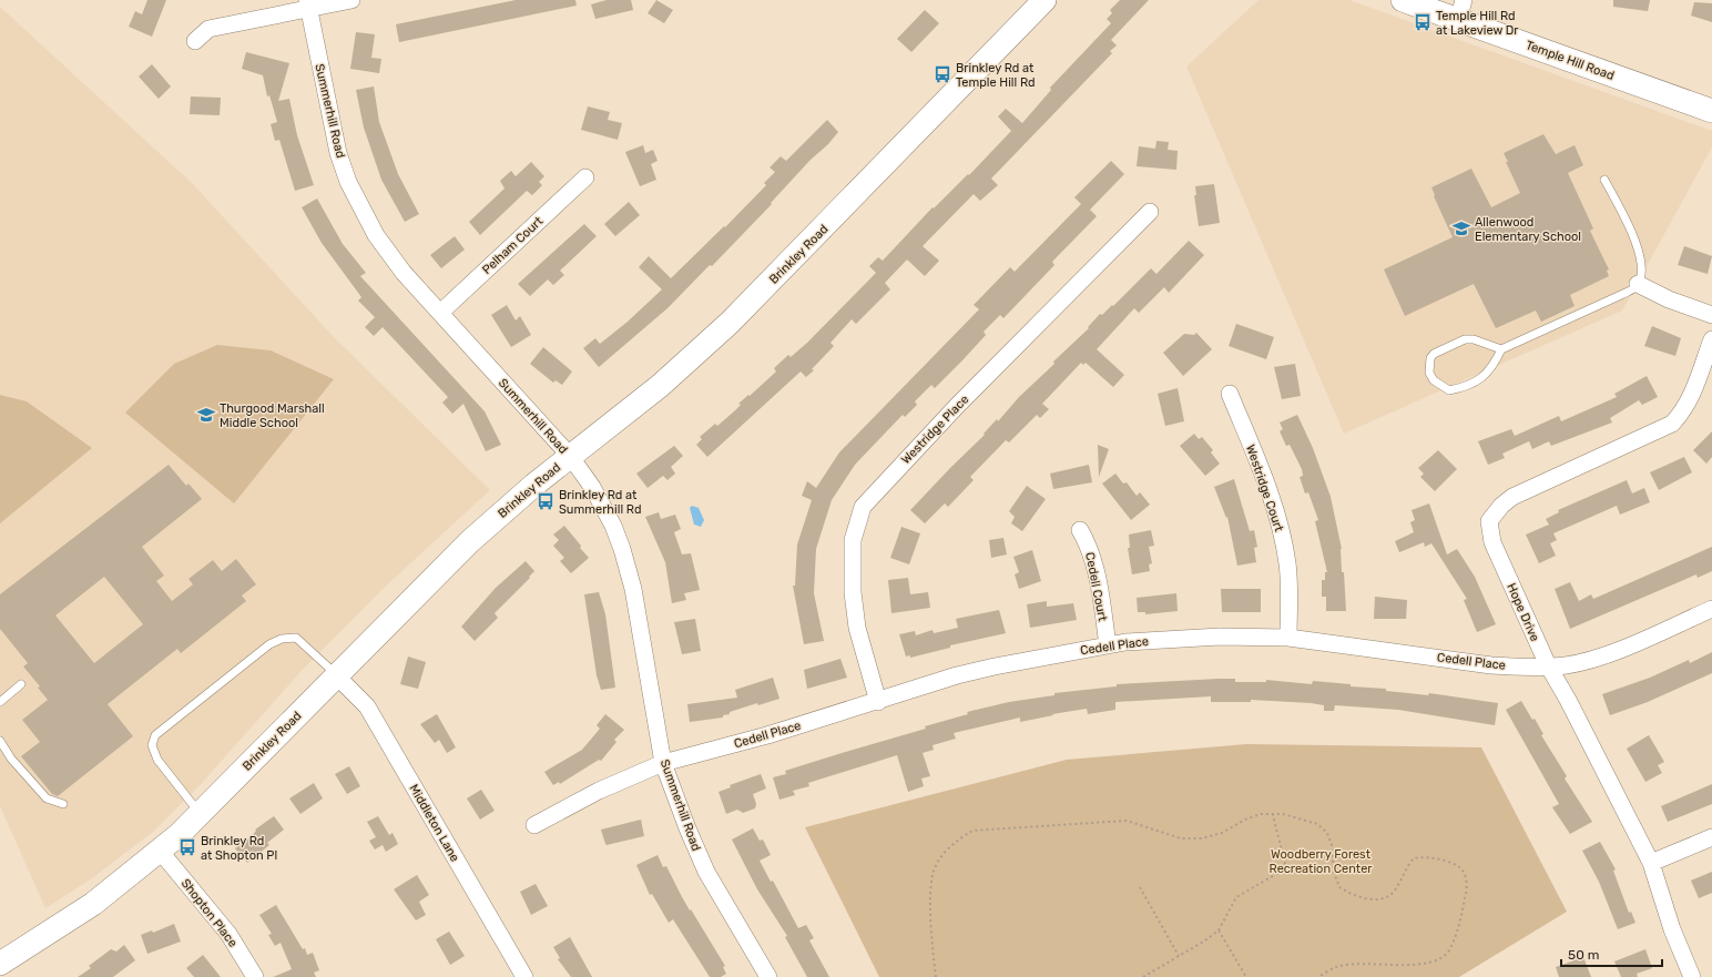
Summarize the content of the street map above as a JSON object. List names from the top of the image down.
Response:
{
  "streets": {
    "main road": ["Temple Hill Road", "Brinkley Road"],
    "street": [
      "Summerhill Road",
      "Pelham Court",
      "Westridge Place",
      "Westridge Court",
      "Cedell Court",
      "Hope Drive",
      "Cedell Place",
      "Middleton Lane",
      "Shopton Place"
    ]
  },
  "crossings": [
    ["Summerhill Road", "Pelham Court"],
    ["Summerhill Road", "Brinkley Road"],
    ["Summerhill Road", "Cedell Place"],
    ["Brinkley Road", "Middleton Lane"],
    ["Brinkley Road", "Shopton Place"],
    ["Westridge Place", "Cedell Place"],
    ["Westridge Court", "Cedell Place"],
    ["Cedell Court", "Cedell Place"],
    ["Hope Drive", "Cedell Place"]
  ],
  "parks": ["Woodberry Forest Recreation Center"],
  "places": {
    "bus stop": [
      "Temple Hill Rd at Lakeview Dr",
      "Brinkley Rd at Temple Hill Rd",
      "Brinkley Rd at Summerhill Rd",
      "Brinkley Rd at Shopton Pl"
    ],
    "school or university": ["Allenwood Elementary School", "Thurgood Marshall Middle School"]
  },
  "scale_bar": "50 m"
}
